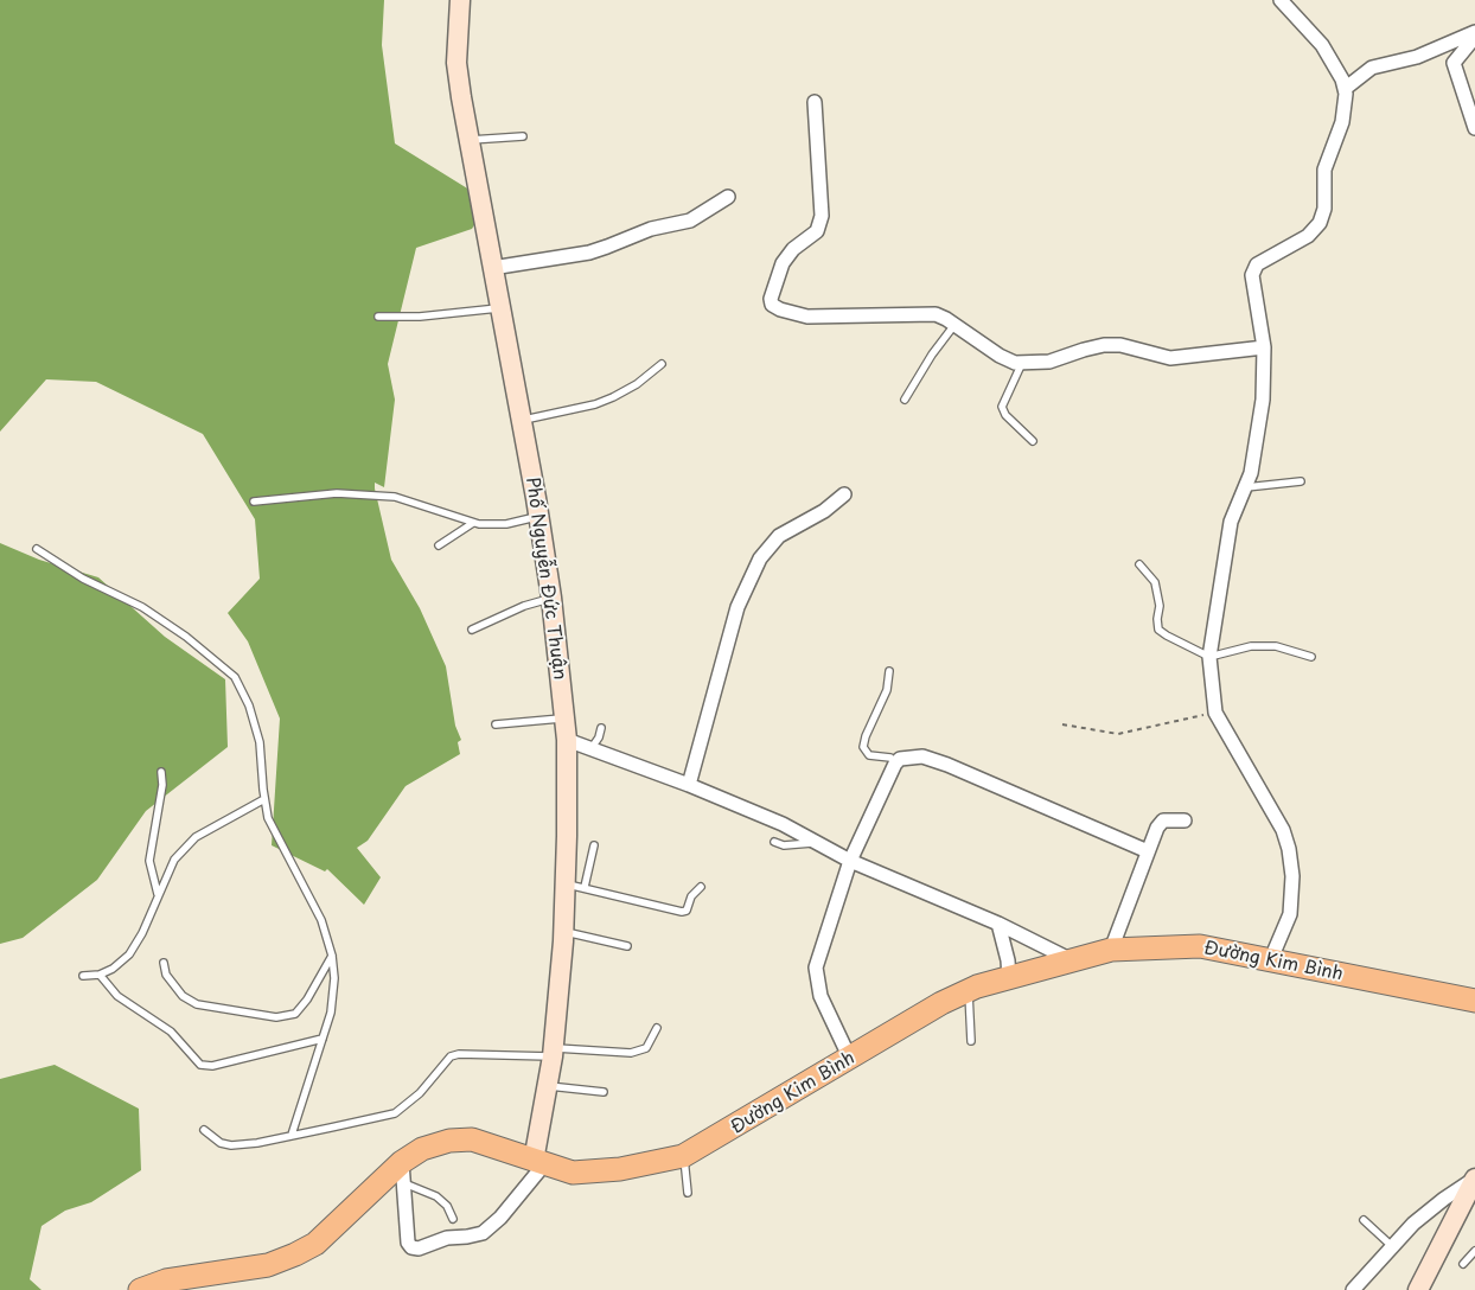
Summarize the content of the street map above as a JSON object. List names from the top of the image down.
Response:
{
  "streets": {
    "main road": ["Đường Kim Bình"],
    "street": ["Phố Nguyễn Đức Thuận"]
  },
  "crossings": [
    ["Phố Nguyễn Đức Thuận", "Đường Kim Bình"]
  ]
}
